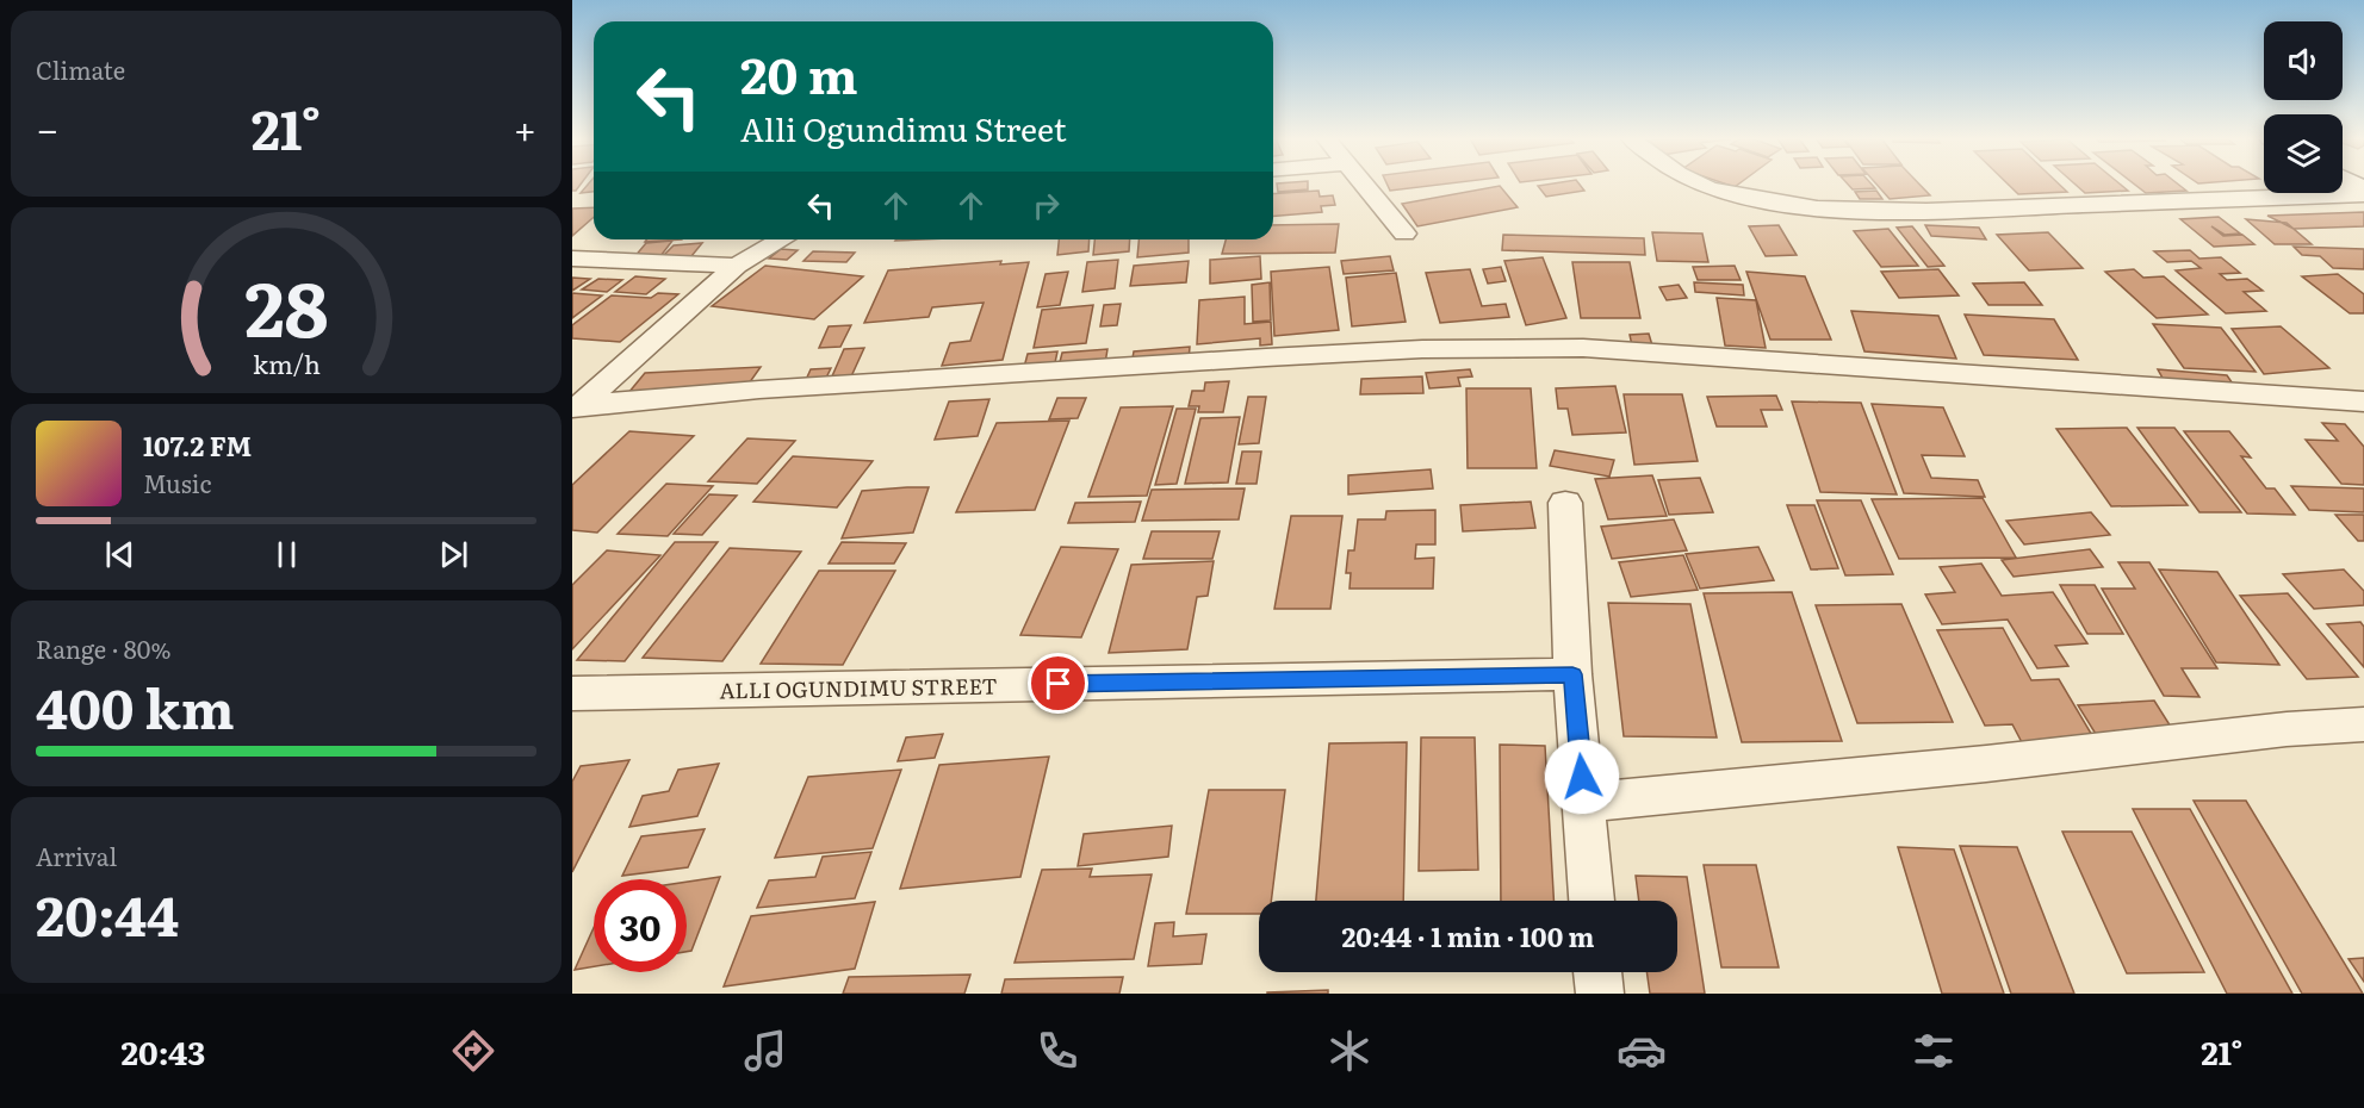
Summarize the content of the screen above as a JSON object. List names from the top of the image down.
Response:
{
  "streets": {
    "street": ["ALLI OGUNDIMU STREET"]
  },
  "page": {
    "tile": [
      "Climate",
      ["Range · 80%", "400 km"],
      ["Arrival", "20:44"]
    ],
    "turn": ["20 m", "Alli Ogundimu Street"],
    "heat": ["−", "21°", "+"],
    "song": ["107.2 FM", "Music"],
    "limit": "30",
    "trip": "20:44 · 1 min · 100 m",
    "tabs": ["20:43", "21°"],
    "gauge": ["28", "km/h"]
  }
}
